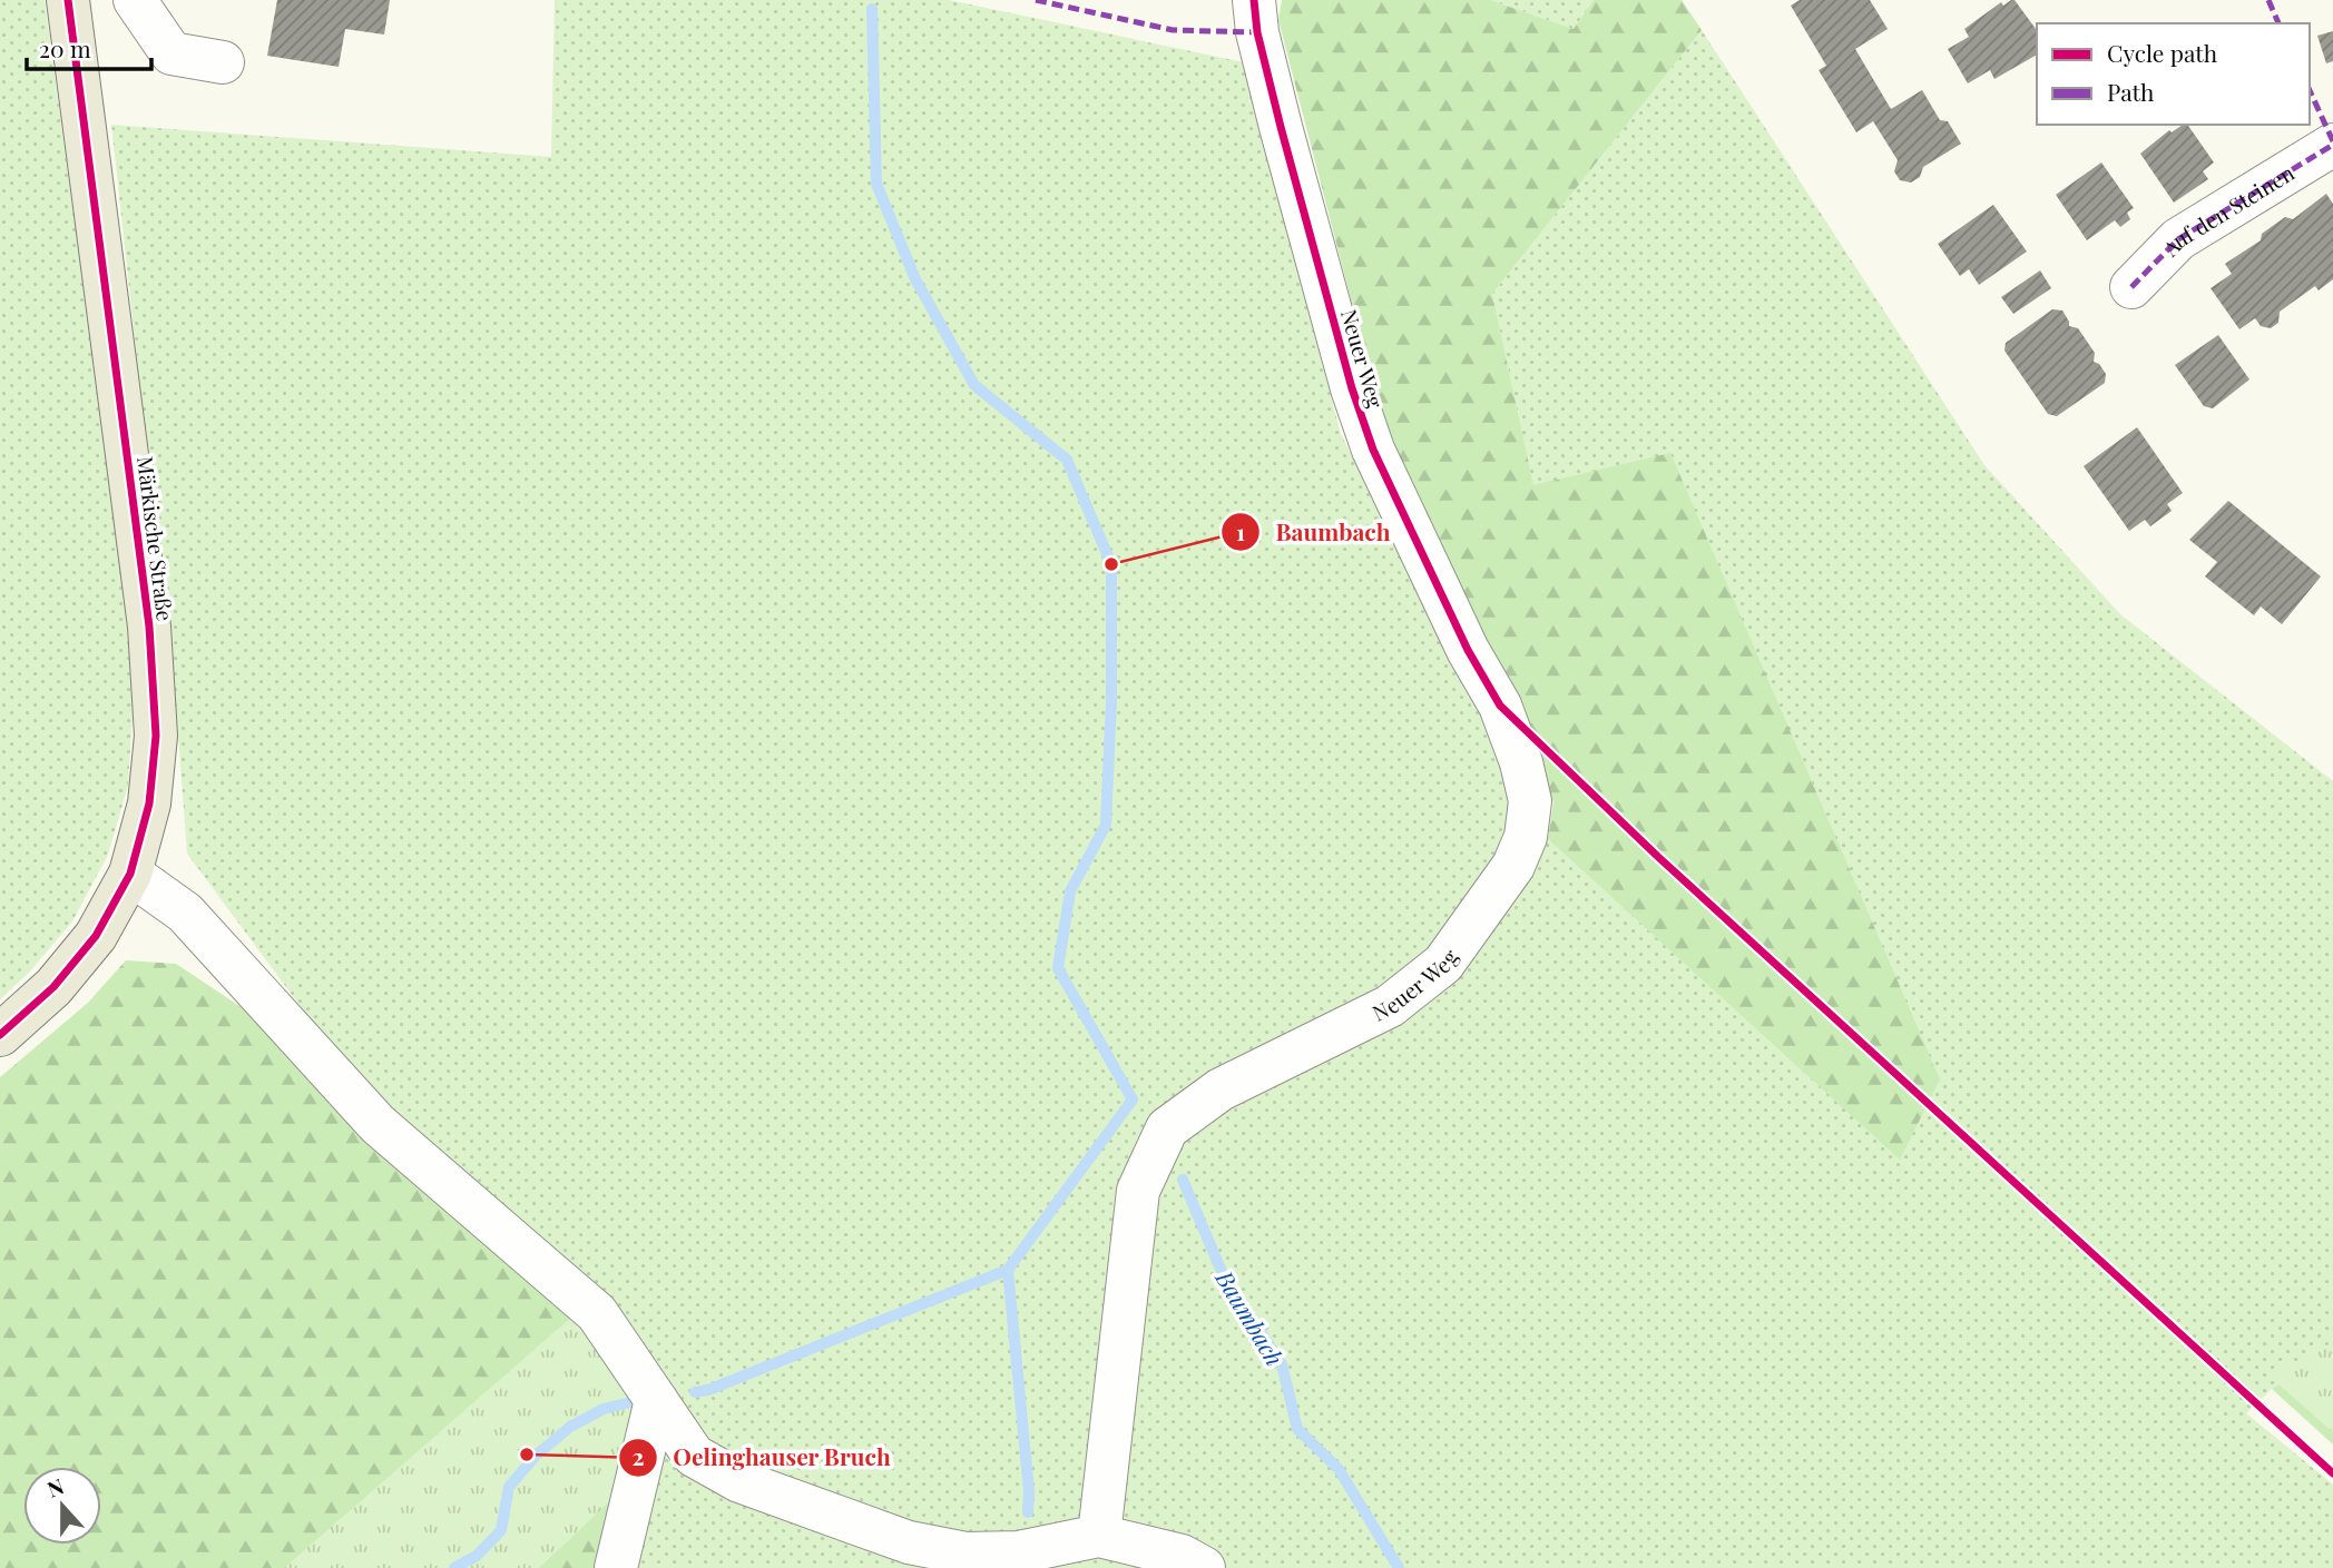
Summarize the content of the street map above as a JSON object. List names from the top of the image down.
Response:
{
  "streets": {
    "main road": ["Märkische Straße"],
    "street": ["Auf den Steinen", "Neuer Weg"]
  },
  "water": ["Baumbach"],
  "places": ["Baumbach", "Oelinghauser Bruch"],
  "legend": ["Cycle path", "Path"],
  "scale_bar": "20 m",
  "north": "top"
}
